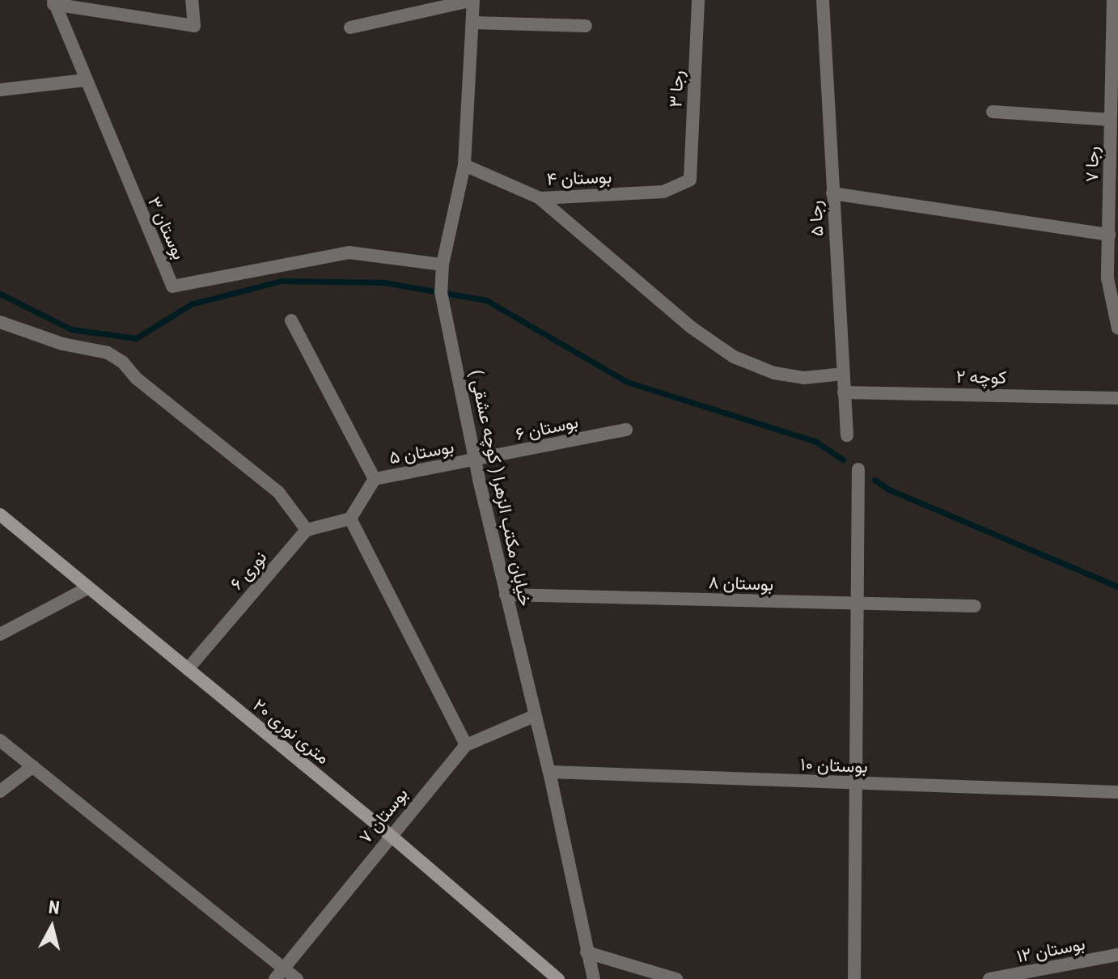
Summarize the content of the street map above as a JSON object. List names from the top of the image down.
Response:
{
  "streets": {
    "main road": ["۲۰ متری نوری"],
    "street": [
      "رجا ۳",
      "رجا ۷",
      "بوستان ۴",
      "رجا ۵",
      "بوستان ۳",
      "کوچه ۲",
      "بوستان ۶",
      "بوستان ۵",
      "خیابان مکتب الزهرا ( کوچه عشقی )",
      "نوری ۶",
      "بوستان ۸",
      "بوستان ۱۰",
      "بوستان ۷",
      "بوستان ۱۲"
    ]
  },
  "crossings": [
    ["رجا ۳", "بوستان ۴"],
    ["بوستان ۴", "خیابان مکتب الزهرا ( کوچه عشقی )"],
    ["رجا ۵", "کوچه ۲"],
    ["بوستان ۳", "خیابان مکتب الزهرا ( کوچه عشقی )"],
    ["بوستان ۶", "بوستان ۵"],
    ["بوستان ۶", "خیابان مکتب الزهرا ( کوچه عشقی )"],
    ["بوستان ۵", "خیابان مکتب الزهرا ( کوچه عشقی )"],
    ["خیابان مکتب الزهرا ( کوچه عشقی )", "بوستان ۸"],
    ["خیابان مکتب الزهرا ( کوچه عشقی )", "بوستان ۱۰"],
    ["خیابان مکتب الزهرا ( کوچه عشقی )", "بوستان ۷"],
    ["نوری ۶", "۲۰ متری نوری"],
    ["۲۰ متری نوری", "بوستان ۷"]
  ],
  "north": "top"
}
